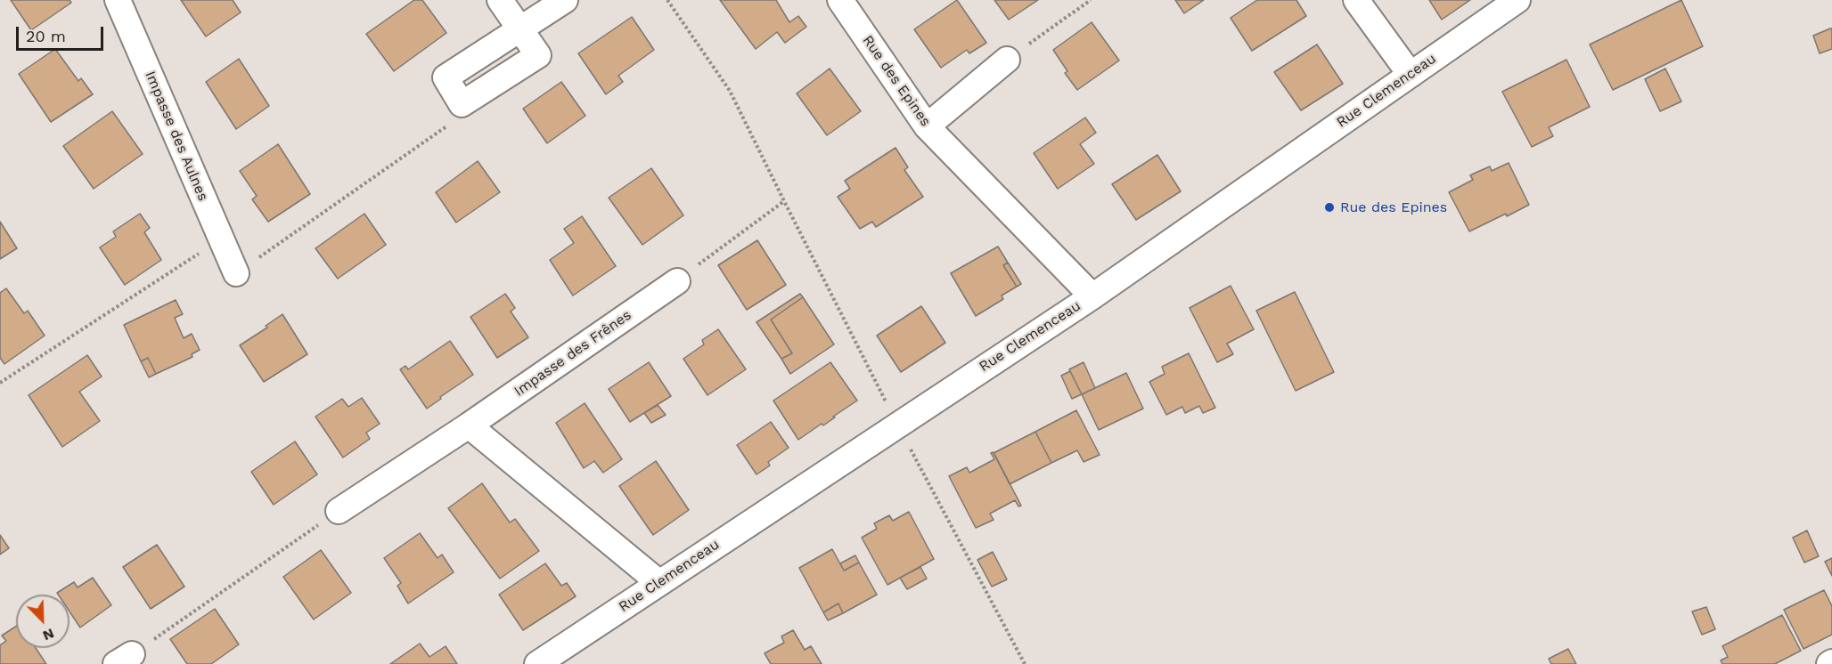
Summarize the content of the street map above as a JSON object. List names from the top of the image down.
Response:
{
  "streets": {
    "street": [
      "Rue des Epines",
      "Rue Clemenceau",
      "Impasse des Aulnes",
      "Impasse des Frênes"
    ]
  },
  "crossings": [
    ["Rue des Epines", "Rue Clemenceau"]
  ],
  "places": ["Rue des Epines"],
  "scale_bar": "20 m",
  "north": "bottom right"
}
